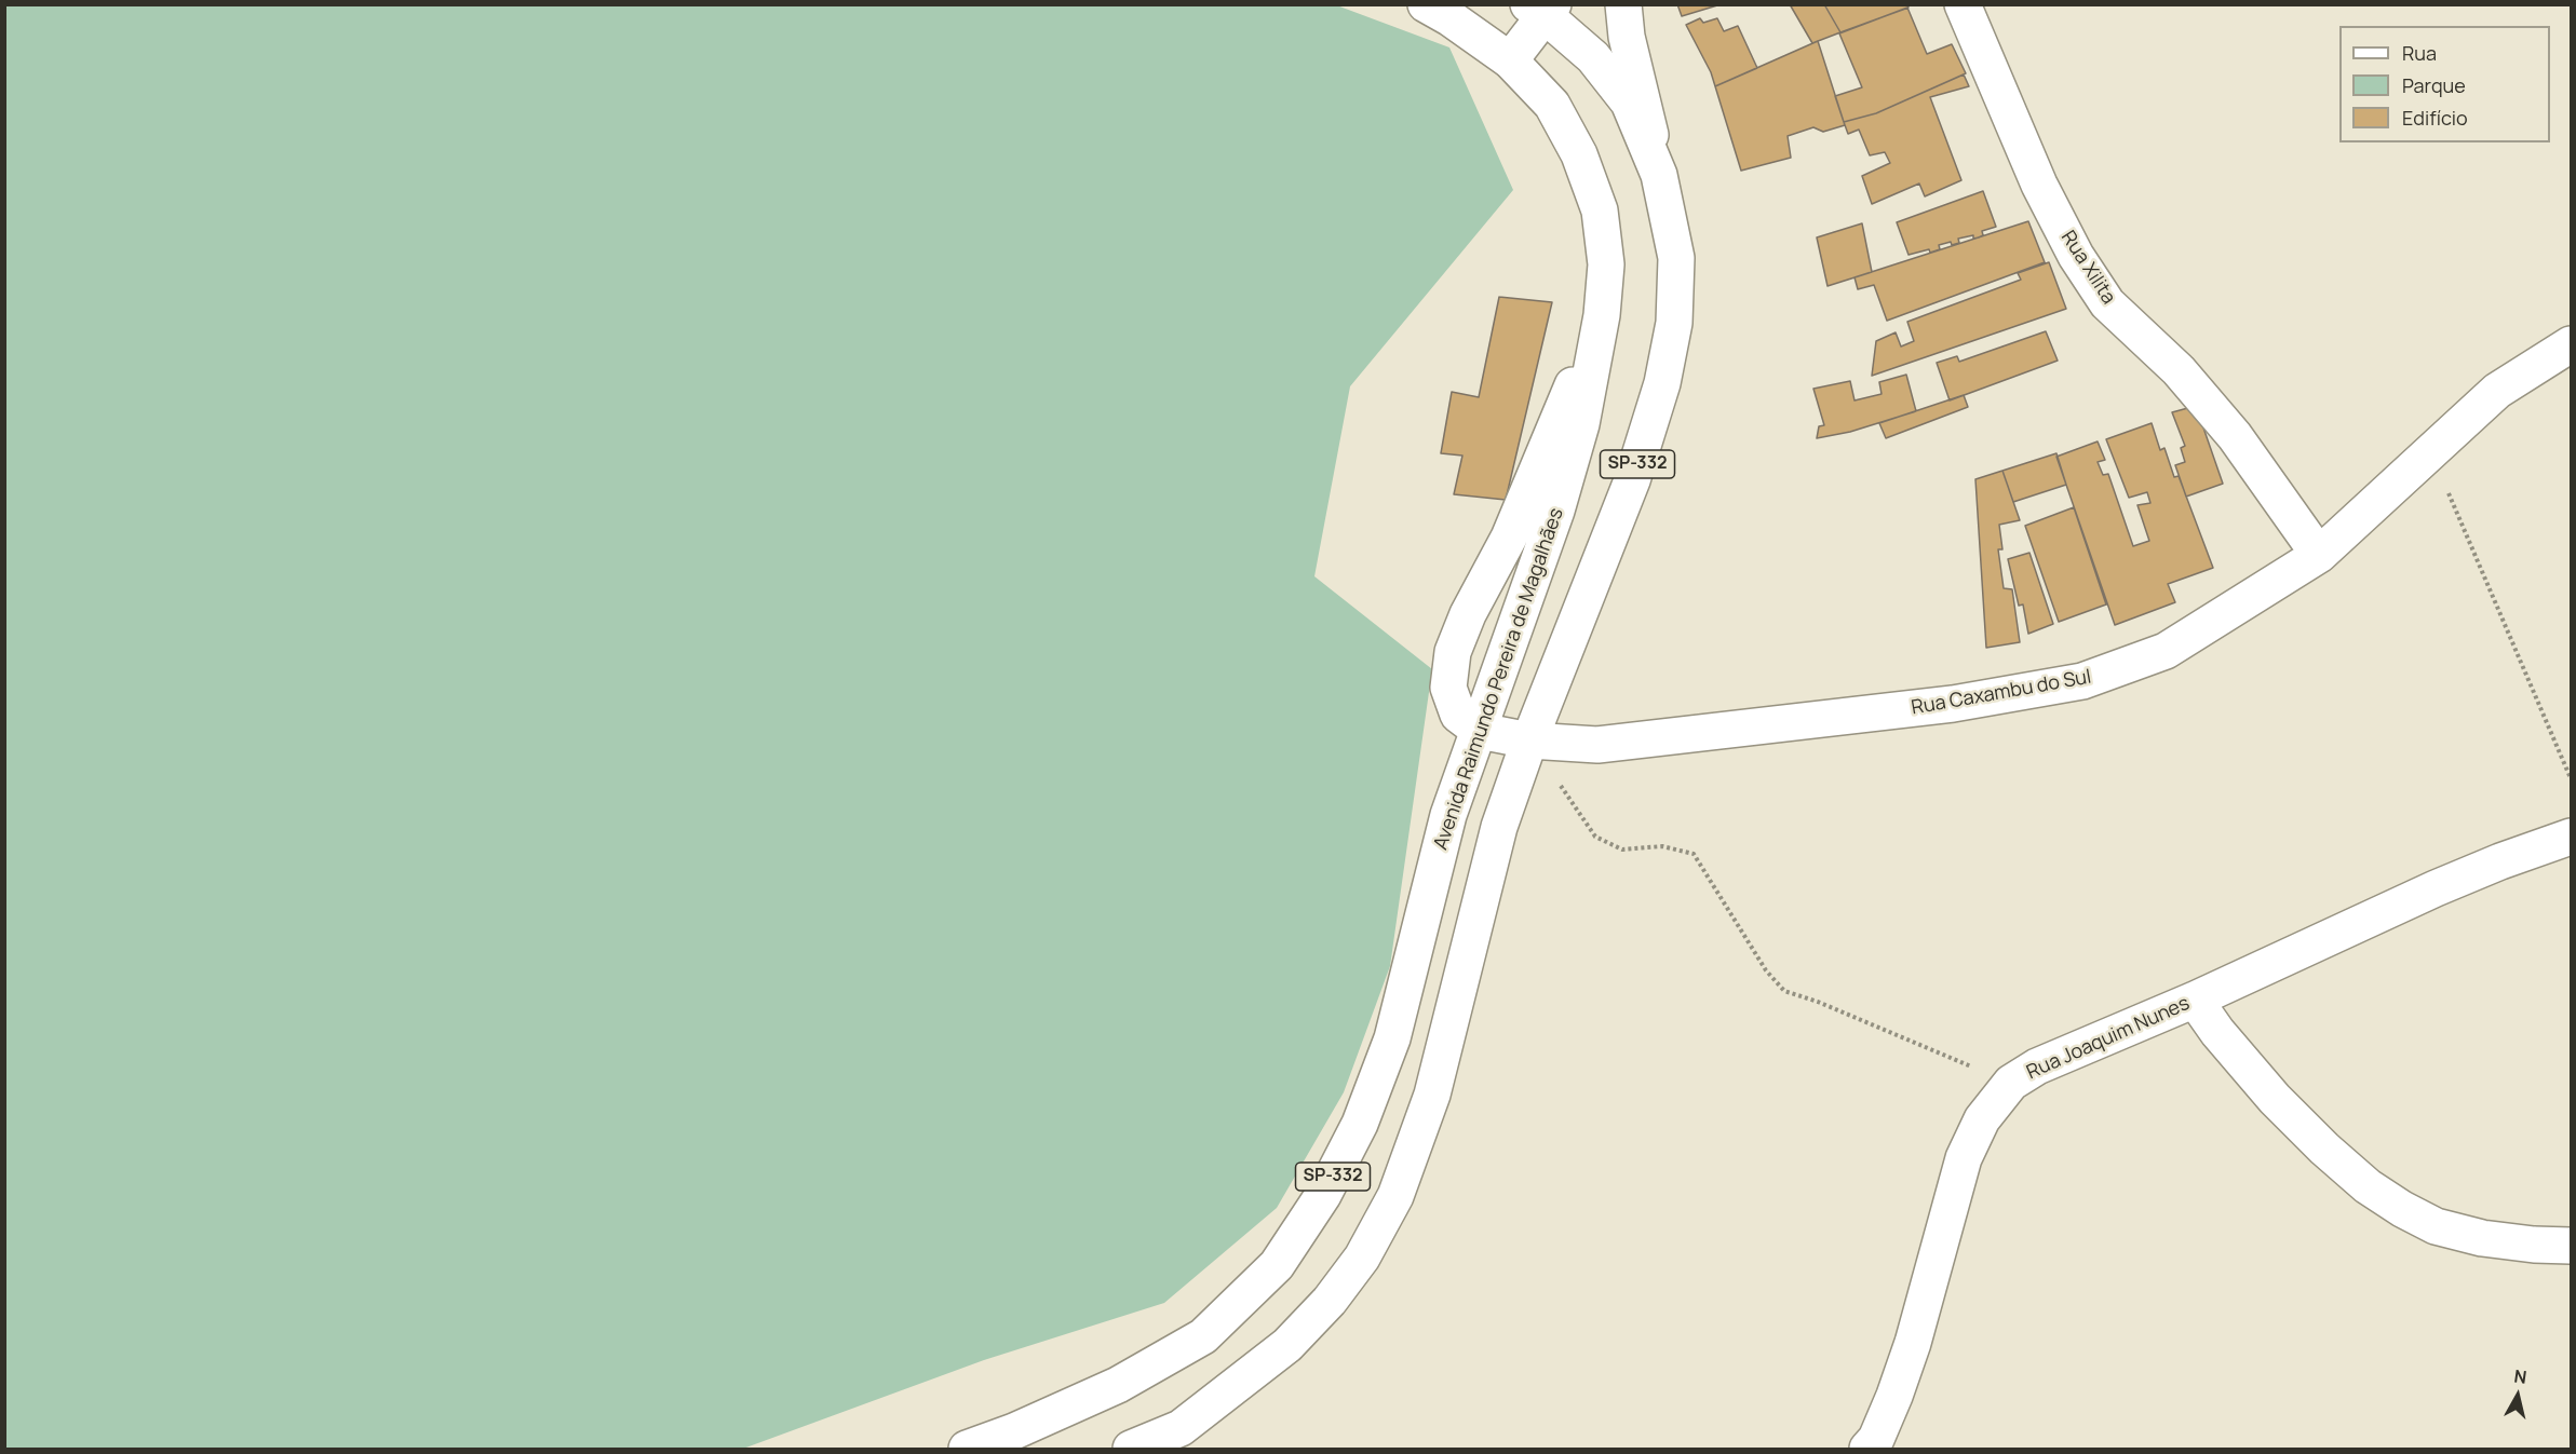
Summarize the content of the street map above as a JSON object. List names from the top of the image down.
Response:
{
  "streets": {
    "main road": [
      "Rua Xilita",
      "SP-332",
      "Avenida Raimundo Pereira de Magalhães",
      "Rua Caxambu do Sul",
      "Rua Joaquim Nunes"
    ]
  },
  "crossings": [
    ["Rua Xilita", "Rua Caxambu do Sul"],
    ["SP-332", "Rua Caxambu do Sul"],
    ["Avenida Raimundo Pereira de Magalhães", "Rua Caxambu do Sul"]
  ],
  "legend": ["Rua", "Parque", "Edifício"],
  "north": "top"
}
